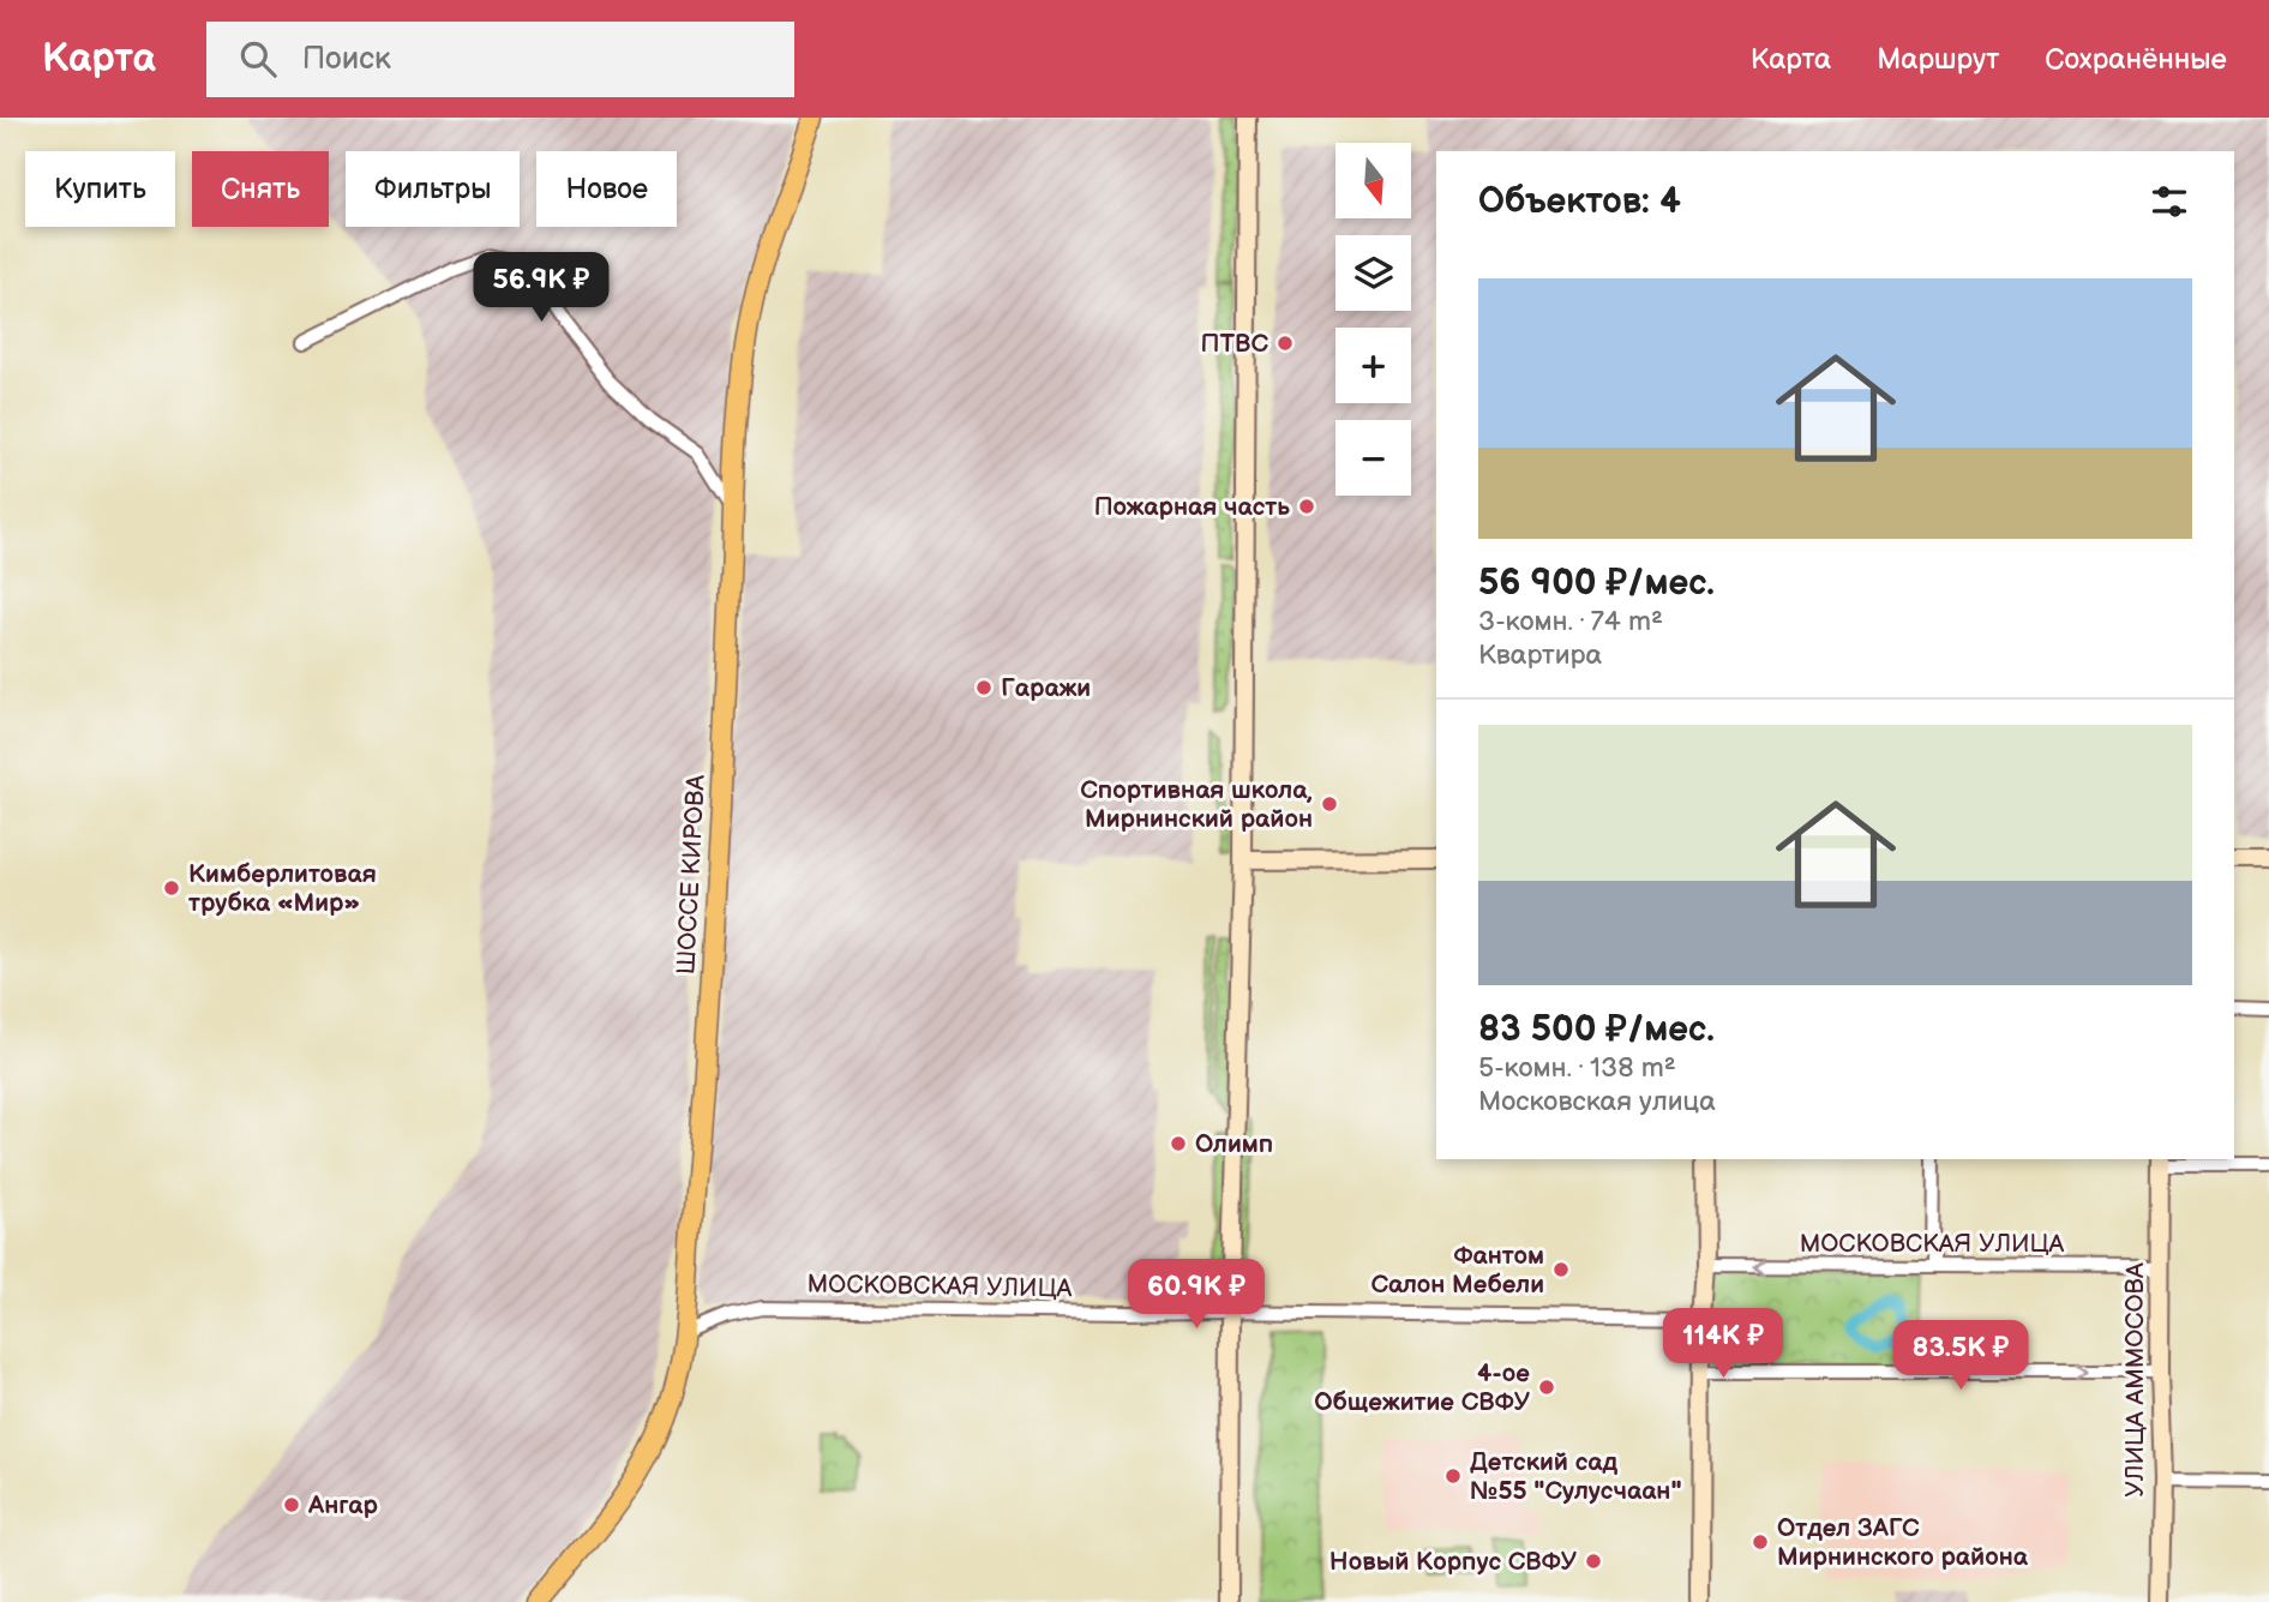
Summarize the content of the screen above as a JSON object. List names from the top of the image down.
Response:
{
  "streets": {
    "main road": ["ШОССЕ КИРОВА", "УЛИЦА АММОСОВА"],
    "street": ["МОСКОВСКАЯ УЛИЦА"]
  },
  "crossings": [
    ["ШОССЕ КИРОВА", "МОСКОВСКАЯ УЛИЦА"],
    ["МОСКОВСКАЯ УЛИЦА", "УЛИЦА АММОСОВА"]
  ],
  "places": [
    "ПТВС",
    "Пожарная часть",
    "Гаражи",
    "Спортивная школа, Мирнинский район",
    "Кимберлитовая трубка «Мир»",
    "Олимп",
    "Фантом Салон Мебели",
    "4-ое Общежитие СВФУ",
    "Детский сад №55 \"Сулусчаан\"",
    "Ангар",
    "Отдел ЗАГС Мирнинского района",
    "Новый Корпус СВФУ"
  ],
  "north": "bottom",
  "page": {
    "header": "Карта",
    "search": "Поиск",
    "nav": ["Карта", "Маршрут", "Сохранённые"],
    "map_buttons": ["+", "−"],
    "chip": [
      "Купить",
      "Снять",
      "Фильтры",
      "Новое"
    ],
    "heading": "Объектов: 4",
    "price": [
      "56.9K ₽",
      "60.9K ₽",
      "114K ₽",
      "83.5K ₽"
    ],
    "list": [
      {
        "name": "56 900 ₽/мес.",
        "note": "3-комн. · 74 m² · Квартира"
      },
      {
        "name": "83 500 ₽/мес.",
        "note": "5-комн. · 138 m² · Московская улица"
      }
    ]
  }
}
